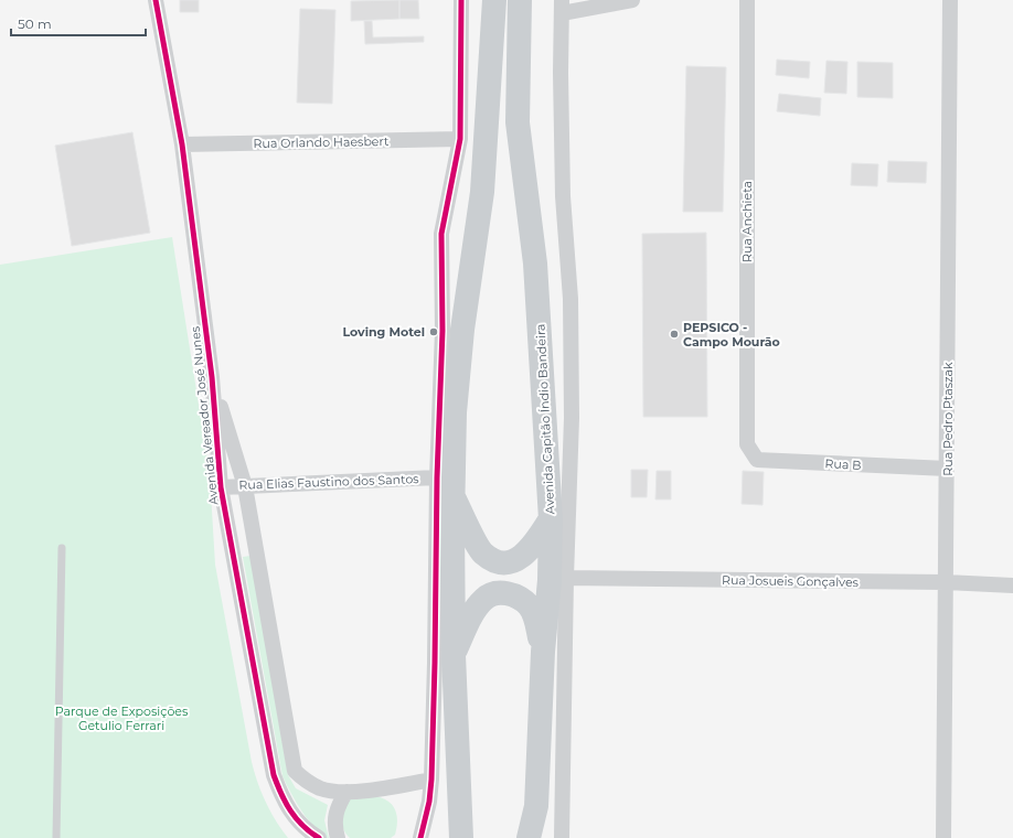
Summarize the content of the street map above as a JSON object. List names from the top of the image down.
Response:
{
  "streets": {
    "main road": ["Avenida Capitão Índio Bandeira"],
    "street": [
      "Rua Orlando Haesbert",
      "Rua Anchieta",
      "Avenida Vereador José Nunes",
      "Rua Pedro Ptaszak",
      "Rua B",
      "Rua Elias Faustino dos Santos",
      "Rua Josueis Gonçalves"
    ]
  },
  "crossings": [
    ["Rua Orlando Haesbert", "Avenida Vereador José Nunes"],
    ["Rua Anchieta", "Rua B"],
    ["Avenida Vereador José Nunes", "Rua Elias Faustino dos Santos"],
    ["Rua Pedro Ptaszak", "Rua B"],
    ["Rua Pedro Ptaszak", "Rua Josueis Gonçalves"]
  ],
  "parks": ["Parque de Exposições Getulio Ferrari"],
  "places": ["Loving Motel", "PEPSICO - Campo Mourão"],
  "scale_bar": "50 m"
}
